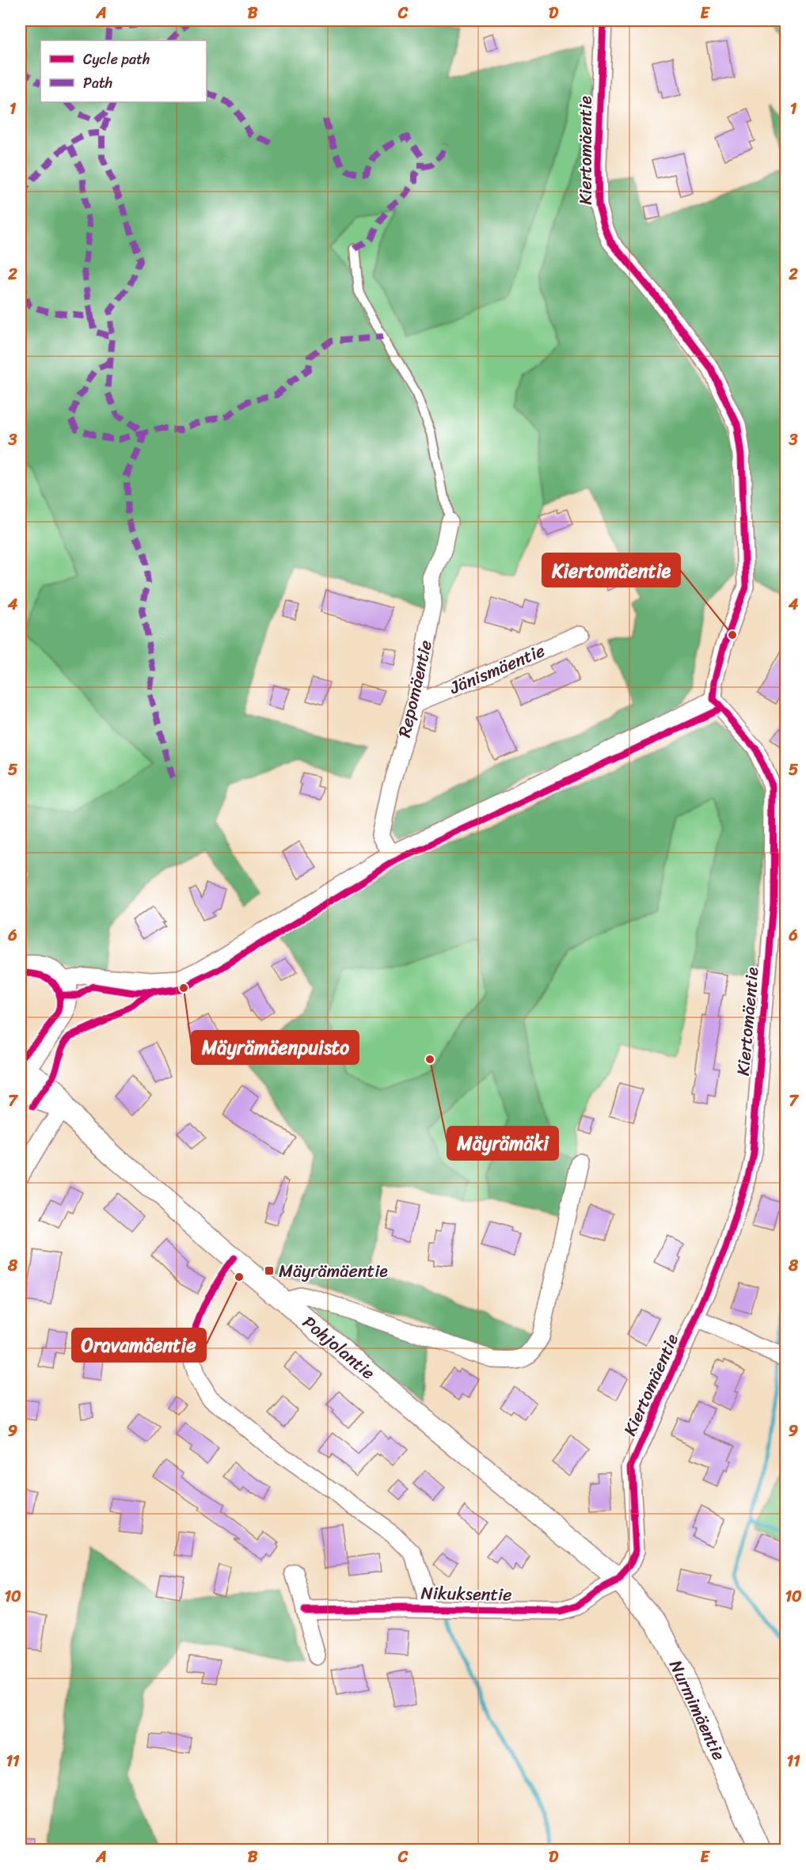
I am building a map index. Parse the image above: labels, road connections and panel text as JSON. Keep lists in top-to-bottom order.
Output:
{
  "streets": {
    "street": [
      "Kiertomäentie",
      "Jänismäentie",
      "Repomäentie",
      "Pohjolantie",
      "Nikuksentie",
      "Nurmimäentie"
    ]
  },
  "crossings": [
    ["Kiertomäentie", "Pohjolantie"],
    ["Kiertomäentie", "Nikuksentie"],
    ["Kiertomäentie", "Nurmimäentie"],
    ["Jänismäentie", "Repomäentie"],
    ["Pohjolantie", "Nikuksentie"],
    ["Pohjolantie", "Nurmimäentie"],
    ["Nikuksentie", "Nurmimäentie"]
  ],
  "places": {
    "other": [
      "Kiertomäentie",
      "Mäyrämäenpuisto",
      "Mäyrämäki",
      "Oravamäentie"
    ],
    "transit": ["Mäyrämäentie"]
  },
  "legend": ["Cycle path", "Path"],
  "grid": {
    "columns": [
      "A",
      "B",
      "C",
      "D",
      "E"
    ],
    "rows": [
      "1",
      "2",
      "3",
      "4",
      "5",
      "6",
      "7",
      "8",
      "9",
      "10",
      "11"
    ]
  }
}
